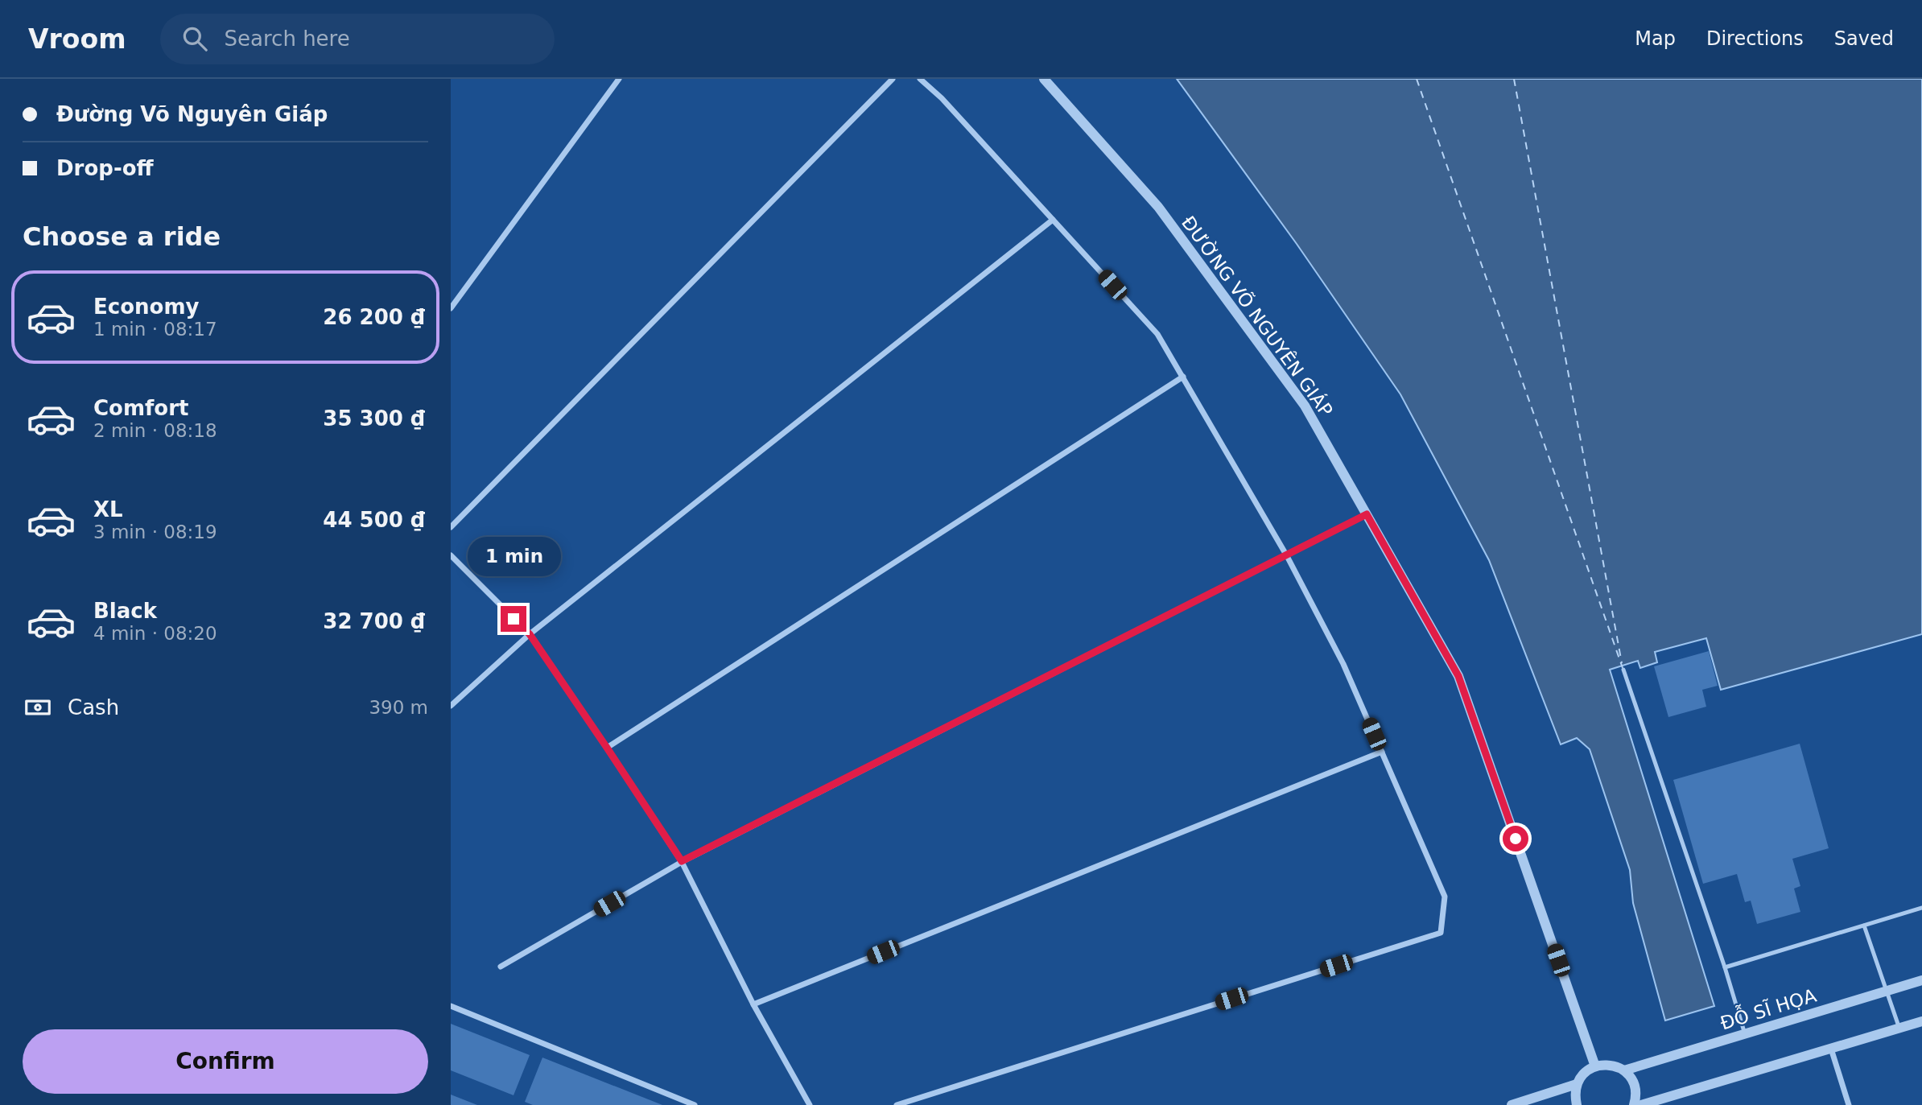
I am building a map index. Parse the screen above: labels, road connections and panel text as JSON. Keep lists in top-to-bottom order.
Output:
{
  "streets": {
    "street": ["ĐƯỜNG VÕ NGUYÊN GIÁP", "ĐỖ SĨ HỌA"]
  },
  "page": {
    "header": "Vroom",
    "search": "Search here",
    "nav": ["Map", "Directions", "Saved"],
    "banner": ["Đường Võ Nguyên Giáp", "Drop-off"],
    "heading": "Choose a ride",
    "list": [
      {
        "name": "Economy",
        "note": "1 min · 08:17",
        "value": "26 200 ₫"
      },
      {
        "name": "Comfort",
        "note": "2 min · 08:18",
        "value": "35 300 ₫"
      },
      {
        "name": "XL",
        "note": "3 min · 08:19",
        "value": "44 500 ₫"
      },
      {
        "name": "Black",
        "note": "4 min · 08:20",
        "value": "32 700 ₫"
      }
    ],
    "bubble": "1 min",
    "pay": ["Cash", "390 m"],
    "buttons": "Confirm"
  }
}
